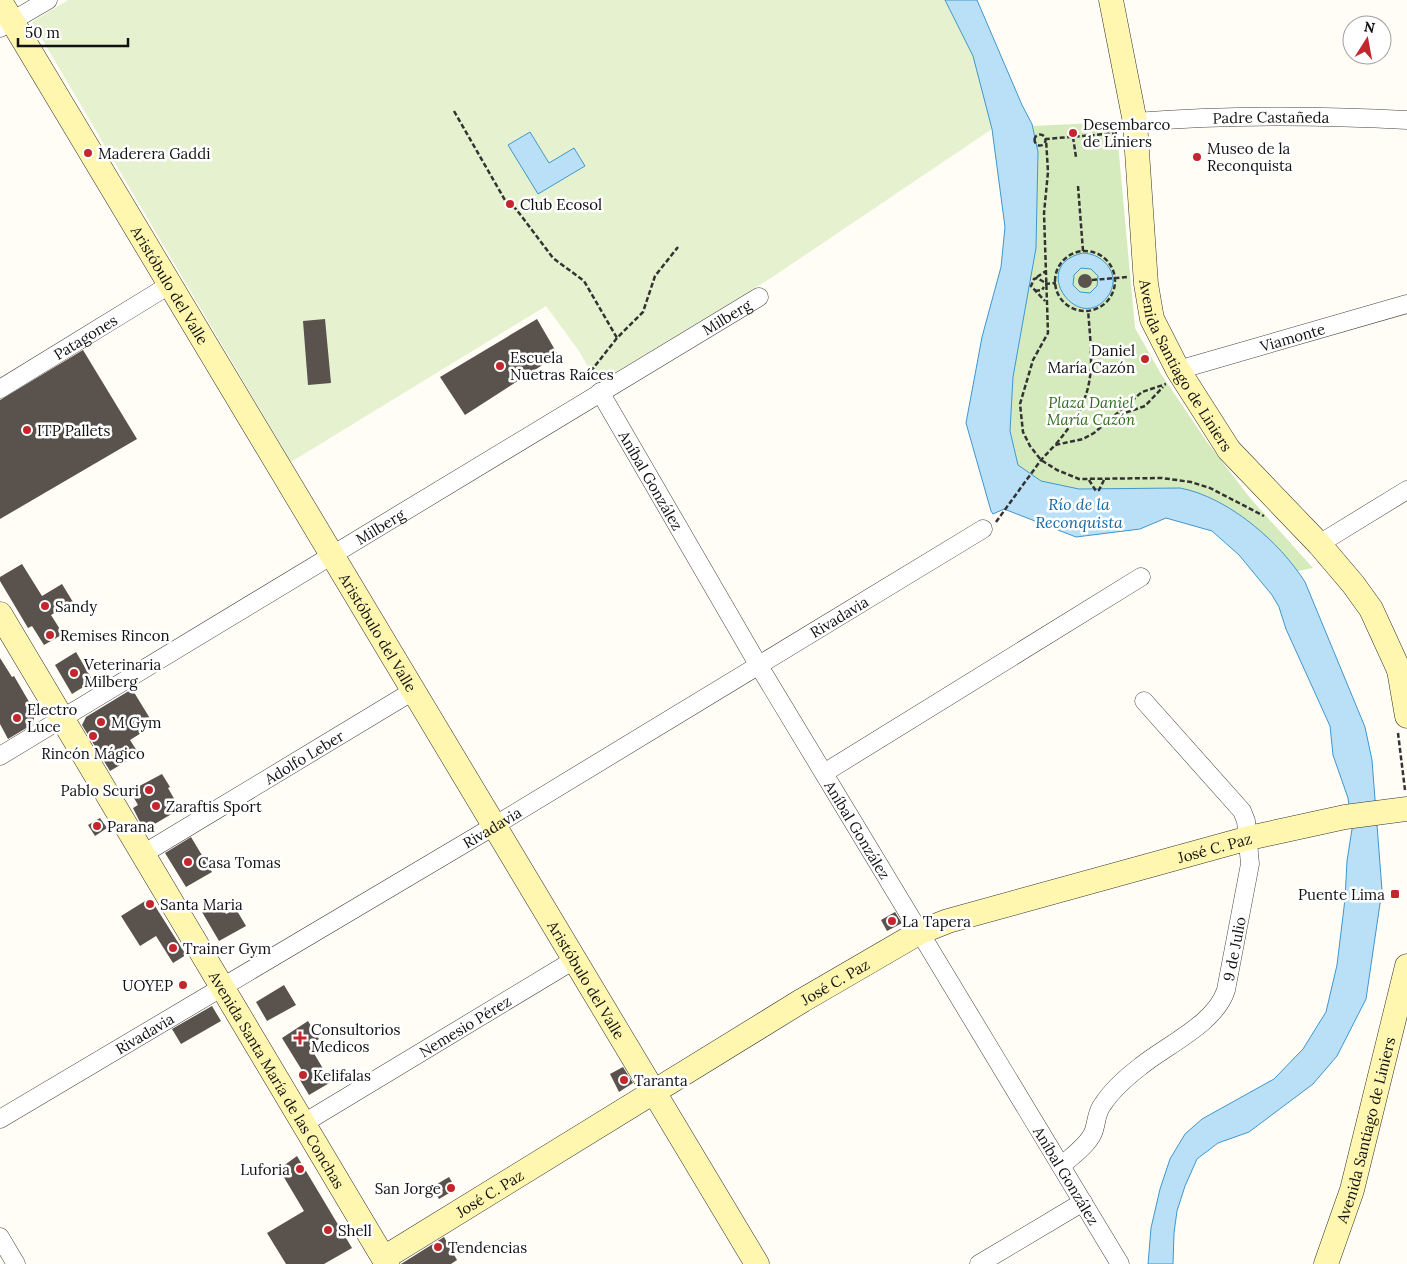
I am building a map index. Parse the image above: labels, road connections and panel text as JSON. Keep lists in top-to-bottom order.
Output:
{
  "streets": {
    "street": [
      "Padre Castañeda",
      "Aristóbulo del Valle",
      "Milberg",
      "Patagones",
      "Viamonte",
      "Avenida Santiago de Liniers",
      "Aníbal González",
      "Rivadavia",
      "Adolfo Leber",
      "José C. Paz",
      "9 de Julio",
      "Nemesio Pérez",
      "Avenida Santa María de las Conchas"
    ]
  },
  "crossings": [
    ["Padre Castañeda", "Avenida Santiago de Liniers"],
    ["Aristóbulo del Valle", "Milberg"],
    ["Aristóbulo del Valle", "Patagones"],
    ["Aristóbulo del Valle", "Rivadavia"],
    ["Aristóbulo del Valle", "Adolfo Leber"],
    ["Aristóbulo del Valle", "José C. Paz"],
    ["Aristóbulo del Valle", "Nemesio Pérez"],
    ["Milberg", "Aníbal González"],
    ["Milberg", "Avenida Santa María de las Conchas"],
    ["Viamonte", "Avenida Santiago de Liniers"],
    ["Aníbal González", "Rivadavia"],
    ["Aníbal González", "José C. Paz"],
    ["Aníbal González", "9 de Julio"],
    ["Rivadavia", "Avenida Santa María de las Conchas"],
    ["Adolfo Leber", "Avenida Santa María de las Conchas"],
    ["José C. Paz", "9 de Julio"],
    ["José C. Paz", "Avenida Santa María de las Conchas"],
    ["Nemesio Pérez", "Avenida Santa María de las Conchas"]
  ],
  "water": ["Río de la Reconquista"],
  "parks": ["Plaza Daniel María Cazón"],
  "places": {
    "other": [
      "Desembarco de Liniers",
      "Maderera Gaddi",
      "Museo de la Reconquista",
      "Club Ecosol",
      "Daniel María Cazón",
      "Escuela Nuetras Raíces",
      "ITP Pallets",
      "Sandy",
      "Remises Rincon",
      "Veterinaria Milberg",
      "Electro Luce",
      "M Gym",
      "Rincón Mágico",
      "Pablo Scuri",
      "Zaraftis Sport",
      "Parana",
      "Casa Tomas",
      "Santa Maria",
      "La Tapera",
      "Trainer Gym",
      "UOYEP",
      "Kelifalas",
      "Taranta",
      "Luforia",
      "San Jorge",
      "Shell",
      "Tendencias"
    ],
    "transit": ["Puente Lima"],
    "health": ["Consultorios Medicos"]
  },
  "scale_bar": "50 m",
  "north": "top"
}
